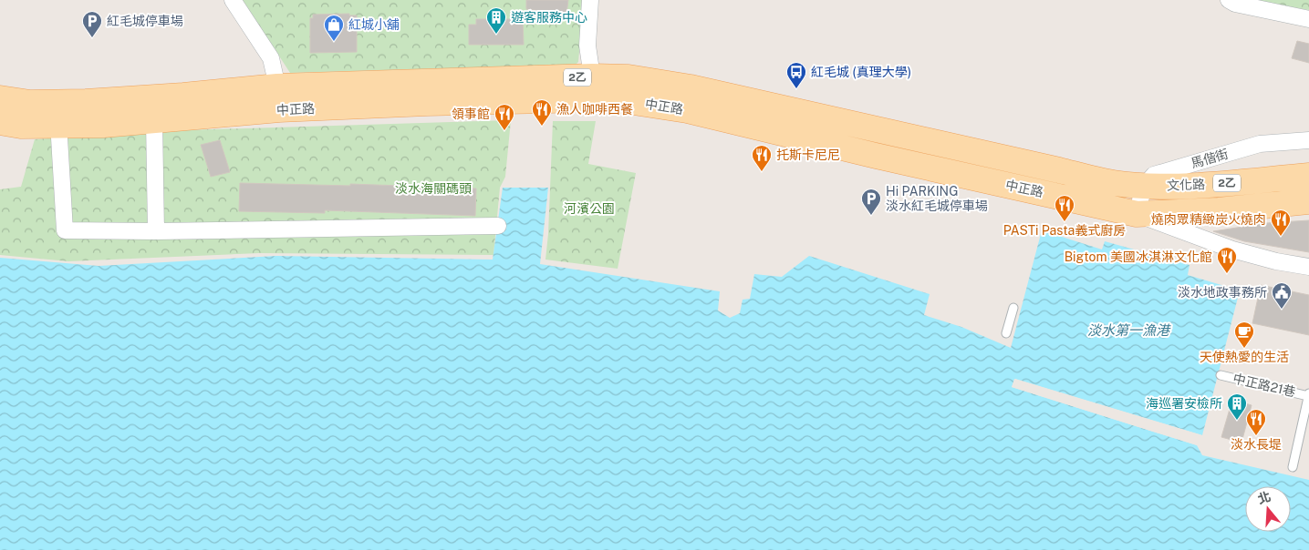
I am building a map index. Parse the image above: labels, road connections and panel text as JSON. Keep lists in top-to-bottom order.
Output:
{
  "streets": {
    "main road": ["2乙", "中正路", "文化路"],
    "street": ["馬偕街"],
    "lane": ["中正路21巷"]
  },
  "crossings": [
    ["2乙", "中正路"],
    ["中正路", "馬偕街"],
    ["中正路", "文化路"],
    ["馬偕街", "文化路"]
  ],
  "water": ["淡水第一漁港"],
  "parks": ["淡水海關碼頭", "河濱公園"],
  "places": {
    "building": ["遊客服務中心", "海巡署安檢所"],
    "parking": ["紅毛城停車場", "Hi PARKING 淡水紅毛城停車場"],
    "shop": ["紅城小舖"],
    "bus stop": ["紅毛城 (真理大學)"],
    "restaurant": [
      "漁人咖啡西餐",
      "領事館",
      "托斯卡尼尼",
      "PASTi Pasta義式廚房",
      "燒肉眾精緻炭火燒肉",
      "Bigtom 美國冰淇淋文化館",
      "淡水長堤"
    ],
    "public building": ["淡水地政事務所"],
    "cafe": ["天使熱愛的生活"]
  },
  "north": "top"
}
